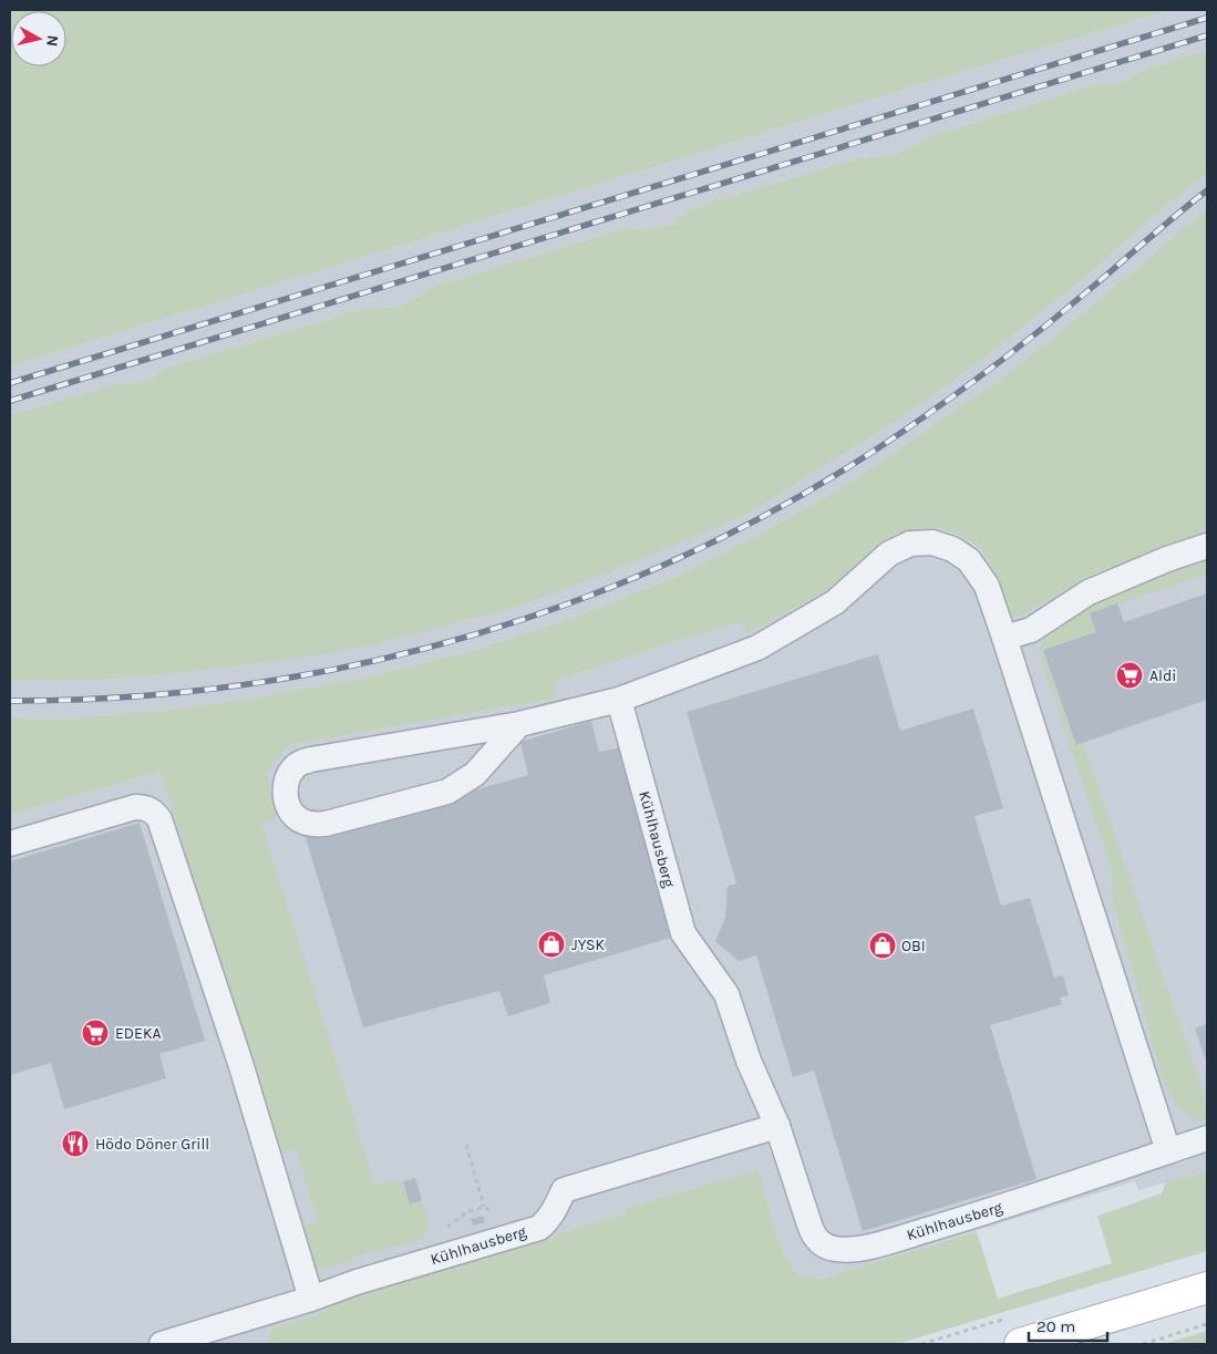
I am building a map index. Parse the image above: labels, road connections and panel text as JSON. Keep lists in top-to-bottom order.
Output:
{
  "streets": {
    "street": ["Kühlhausberg"]
  },
  "places": {
    "supermarket": ["Aldi", "EDEKA"],
    "shop": ["JYSK", "OBI"],
    "restaurant": ["Hödo Döner Grill"]
  },
  "scale_bar": "20 m",
  "north": "right"
}
